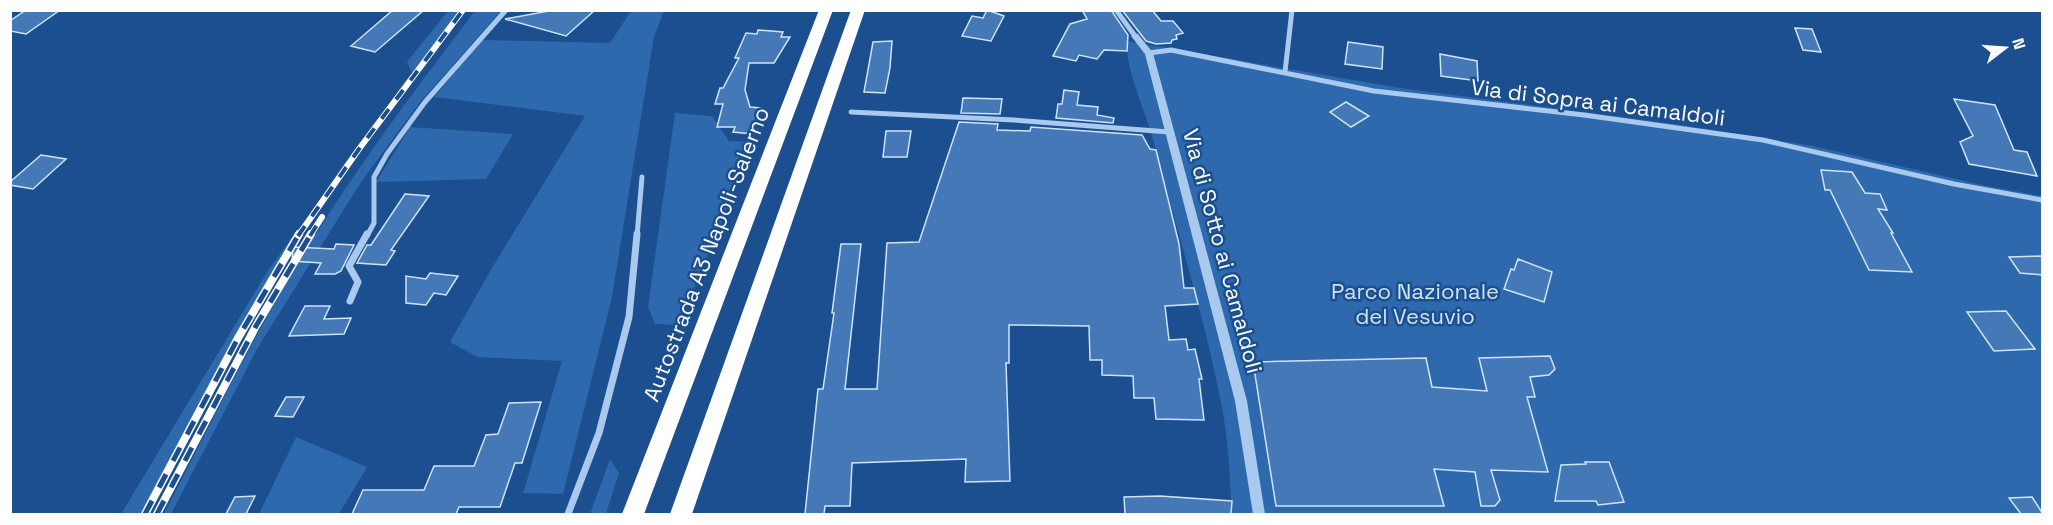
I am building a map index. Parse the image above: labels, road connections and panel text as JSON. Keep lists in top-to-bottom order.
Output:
{
  "streets": {
    "highway": ["Autostrada A3 Napoli-Salerno"],
    "street": ["Via di Sopra ai Camaldoli", "Via di Sotto ai Camaldoli"]
  },
  "crossings": [
    ["Via di Sopra ai Camaldoli", "Via di Sotto ai Camaldoli"]
  ],
  "parks": ["Parco Nazionale del Vesuvio"],
  "north": "right"
}
